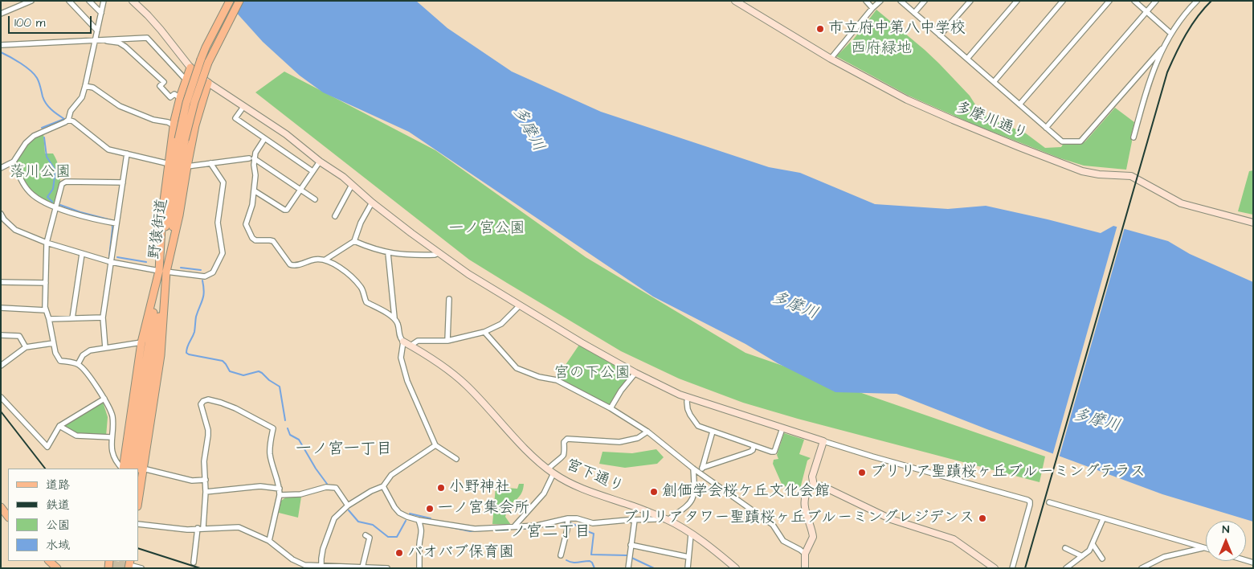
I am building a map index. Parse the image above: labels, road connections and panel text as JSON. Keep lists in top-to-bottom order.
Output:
{
  "streets": {
    "main road": ["野猿街道"],
    "street": ["多摩川通り", "宮下通り"]
  },
  "districts": ["一ノ宮一丁目", "一ノ宮二丁目"],
  "water": ["多摩川"],
  "parks": [
    "西府緑地",
    "落川公園",
    "一ノ宮公園",
    "宮の下公園"
  ],
  "places": [
    "市立府中第八中学校",
    "ブリリア聖蹟桜ヶ丘ブルーミングテラス",
    "小野神社",
    "創価学会桜ケ丘文化会館",
    "一ノ宮集会所",
    "ブリリアタワー聖蹟桜ヶ丘ブルーミングレジデンス",
    "バオバブ保育園"
  ],
  "legend": [
    "道路",
    "鉄道",
    "公園",
    "水域"
  ],
  "scale_bar": "100 m",
  "north": "top"
}
